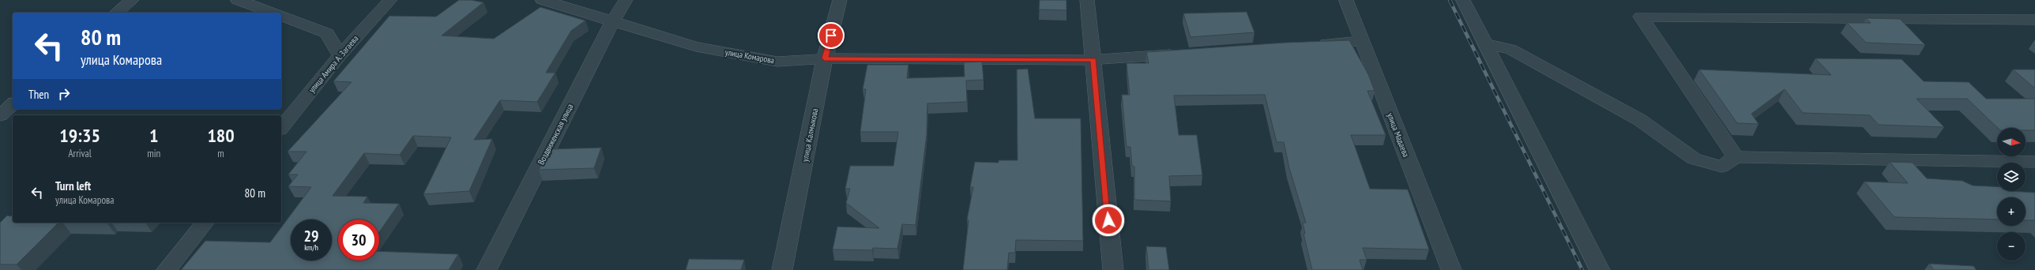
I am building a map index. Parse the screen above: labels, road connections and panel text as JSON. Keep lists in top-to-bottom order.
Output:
{
  "streets": {
    "street": [
      "улица Комарова",
      "улица Амира А. Загаева",
      "Воздвиженская улица",
      "улица Калмыкова",
      "улица Мадаева"
    ]
  },
  "crossings": [
    ["улица Комарова", "Воздвиженская улица"],
    ["улица Комарова", "улица Калмыкова"]
  ],
  "north": "right",
  "page": {
    "turn": ["80 m", "улица Комарова"],
    "then": "Then",
    "eta": [
      "19:35",
      "Arrival",
      "1",
      "min",
      "180",
      "m"
    ],
    "map_buttons": ["+", "−"],
    "list": [
      {
        "name": "Turn left",
        "note": "улица Комарова",
        "value": "80 m"
      }
    ],
    "speed": "29 km/h",
    "limit": "30"
  }
}
